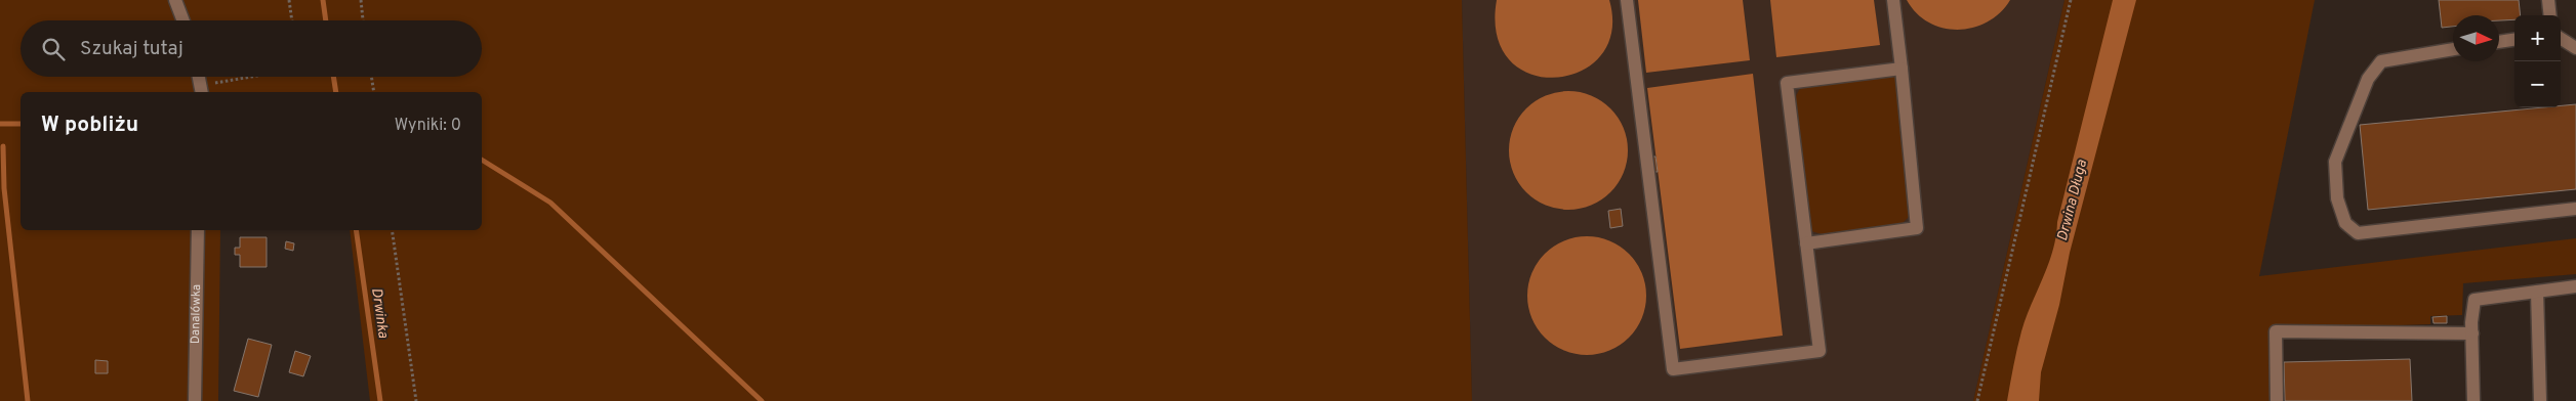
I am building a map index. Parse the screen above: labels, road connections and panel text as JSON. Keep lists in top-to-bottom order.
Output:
{
  "streets": {
    "street": ["Danalówka"]
  },
  "water": ["Drwina Długa", "Drwinka"],
  "north": "right",
  "page": {
    "map_buttons": ["+", "−"],
    "search": "Szukaj tutaj",
    "heading": ["W pobliżu", "Wyniki: 0"]
  }
}
